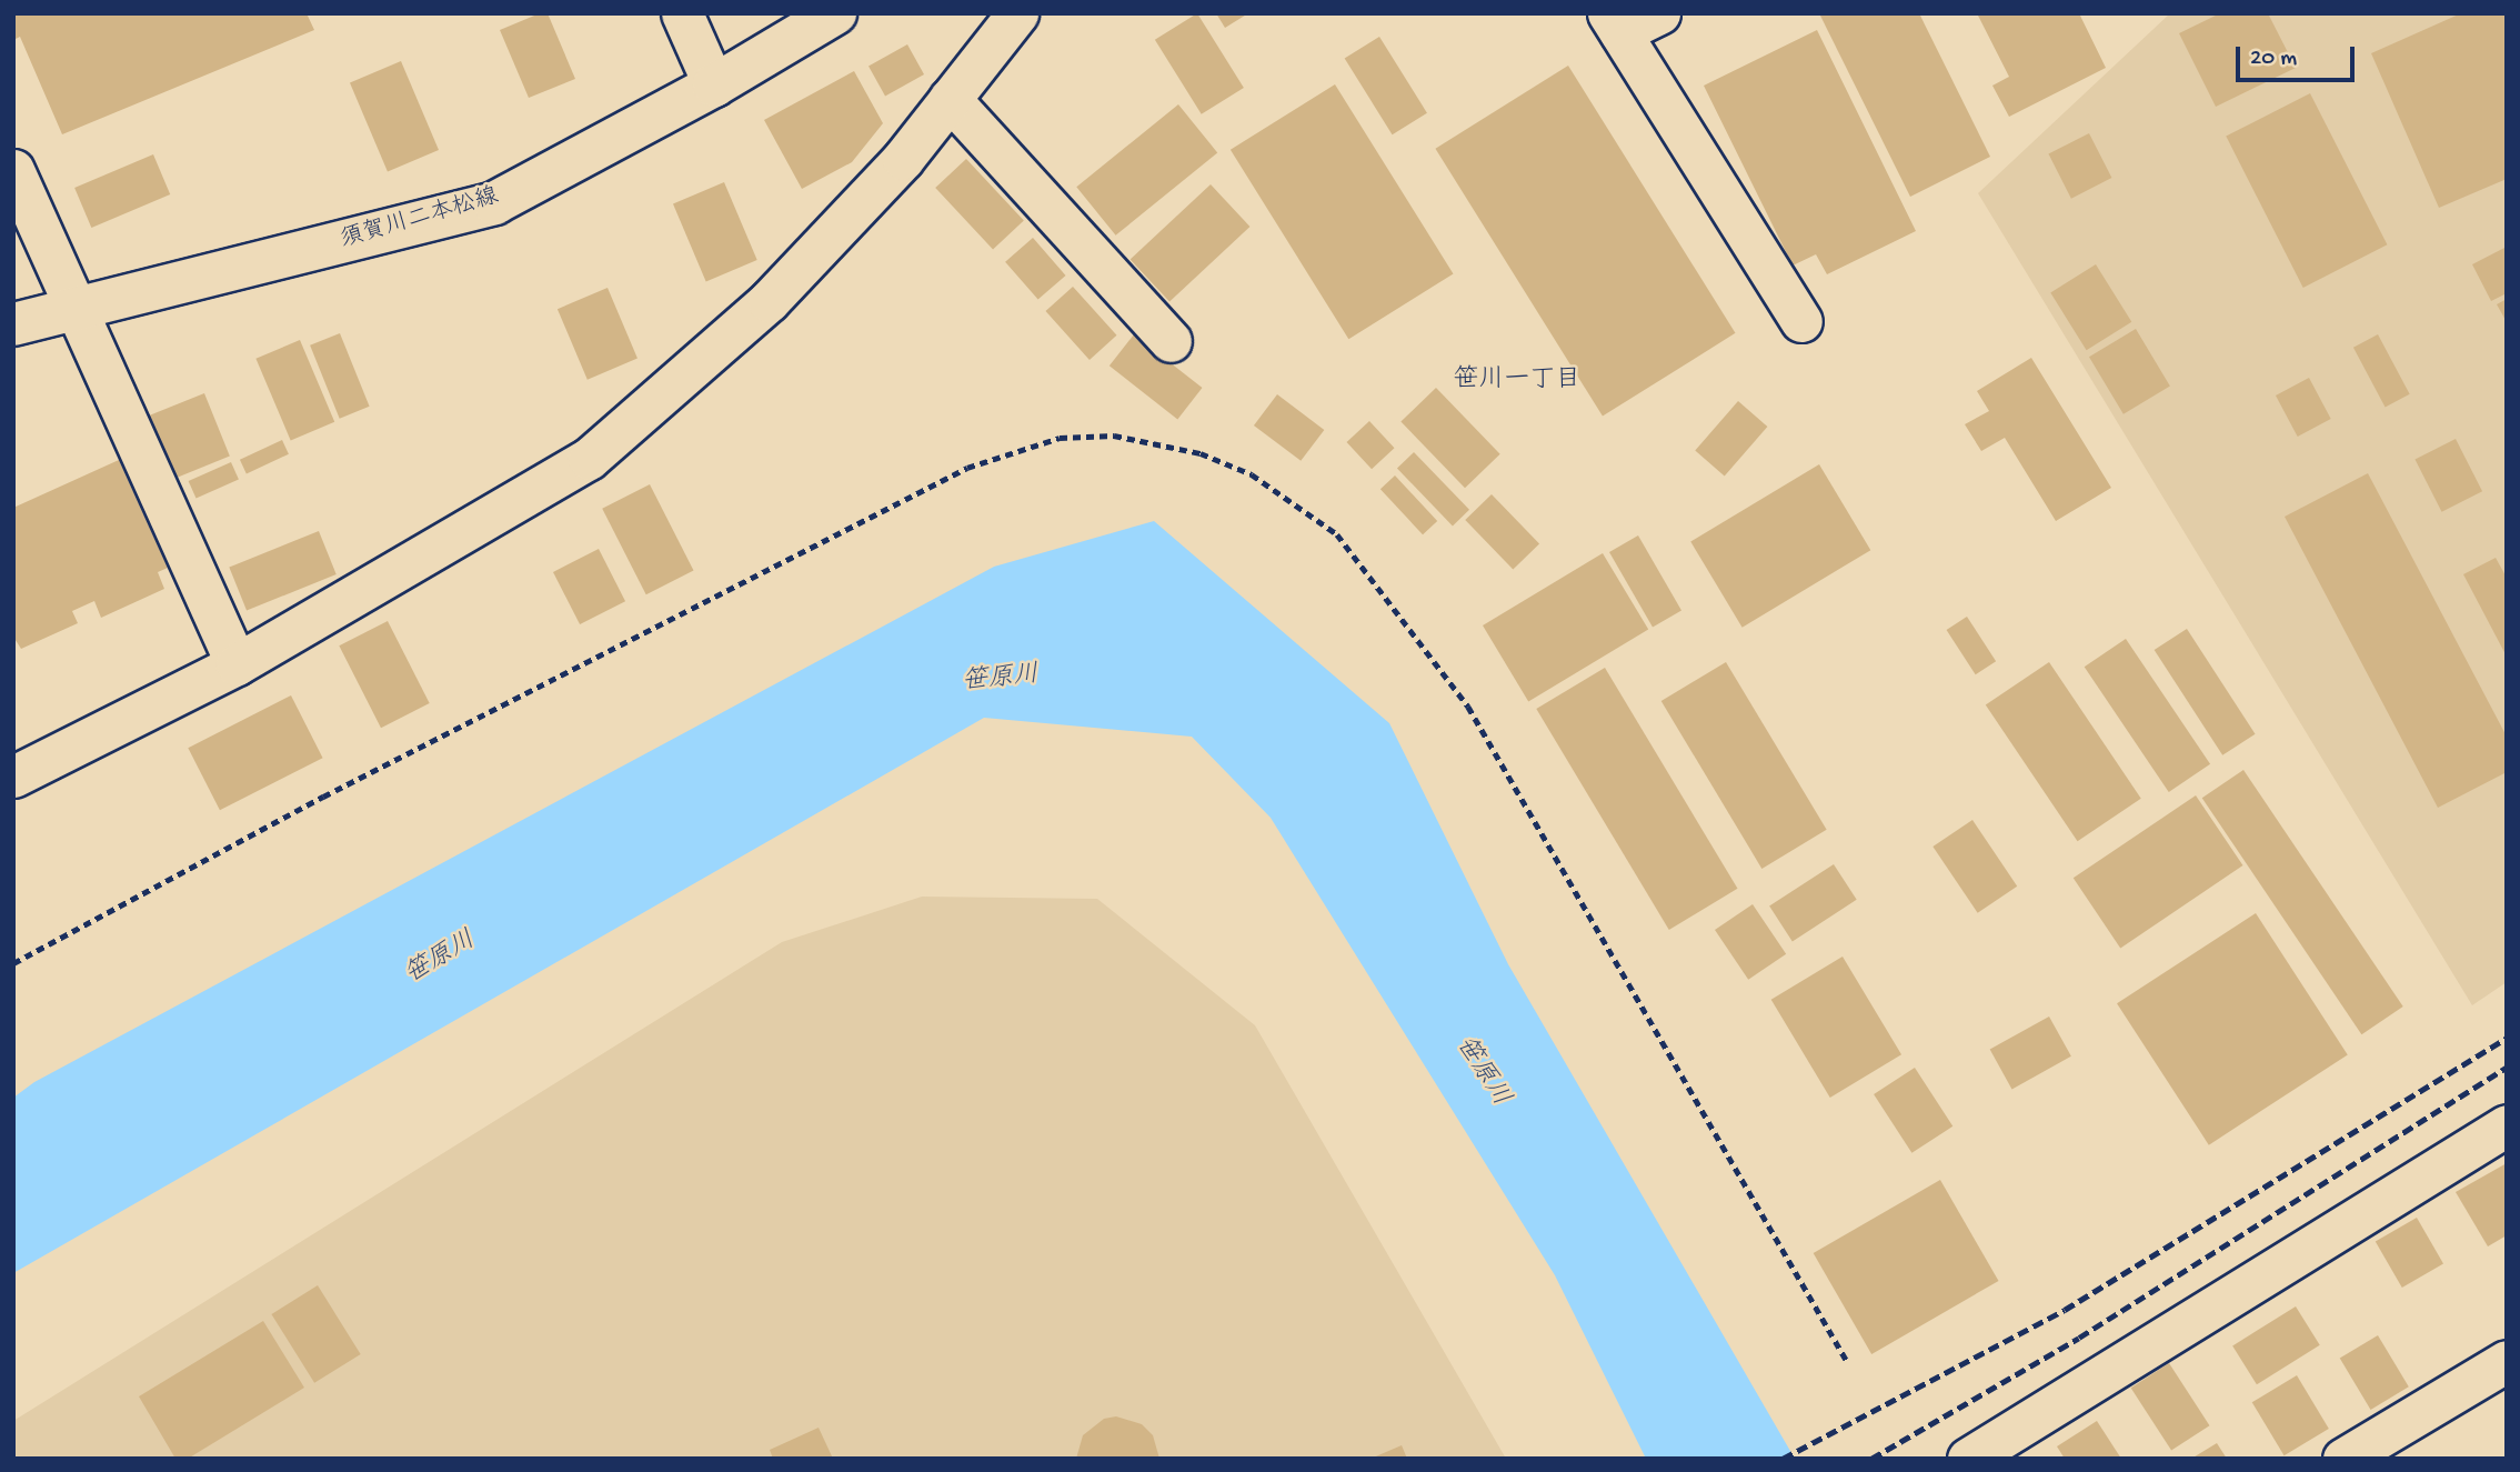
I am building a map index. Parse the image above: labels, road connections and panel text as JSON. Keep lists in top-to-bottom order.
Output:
{
  "streets": {
    "main road": ["須賀川二本松線"]
  },
  "districts": ["笹川一丁目"],
  "water": ["笹原川"],
  "scale_bar": "20 m"
}
